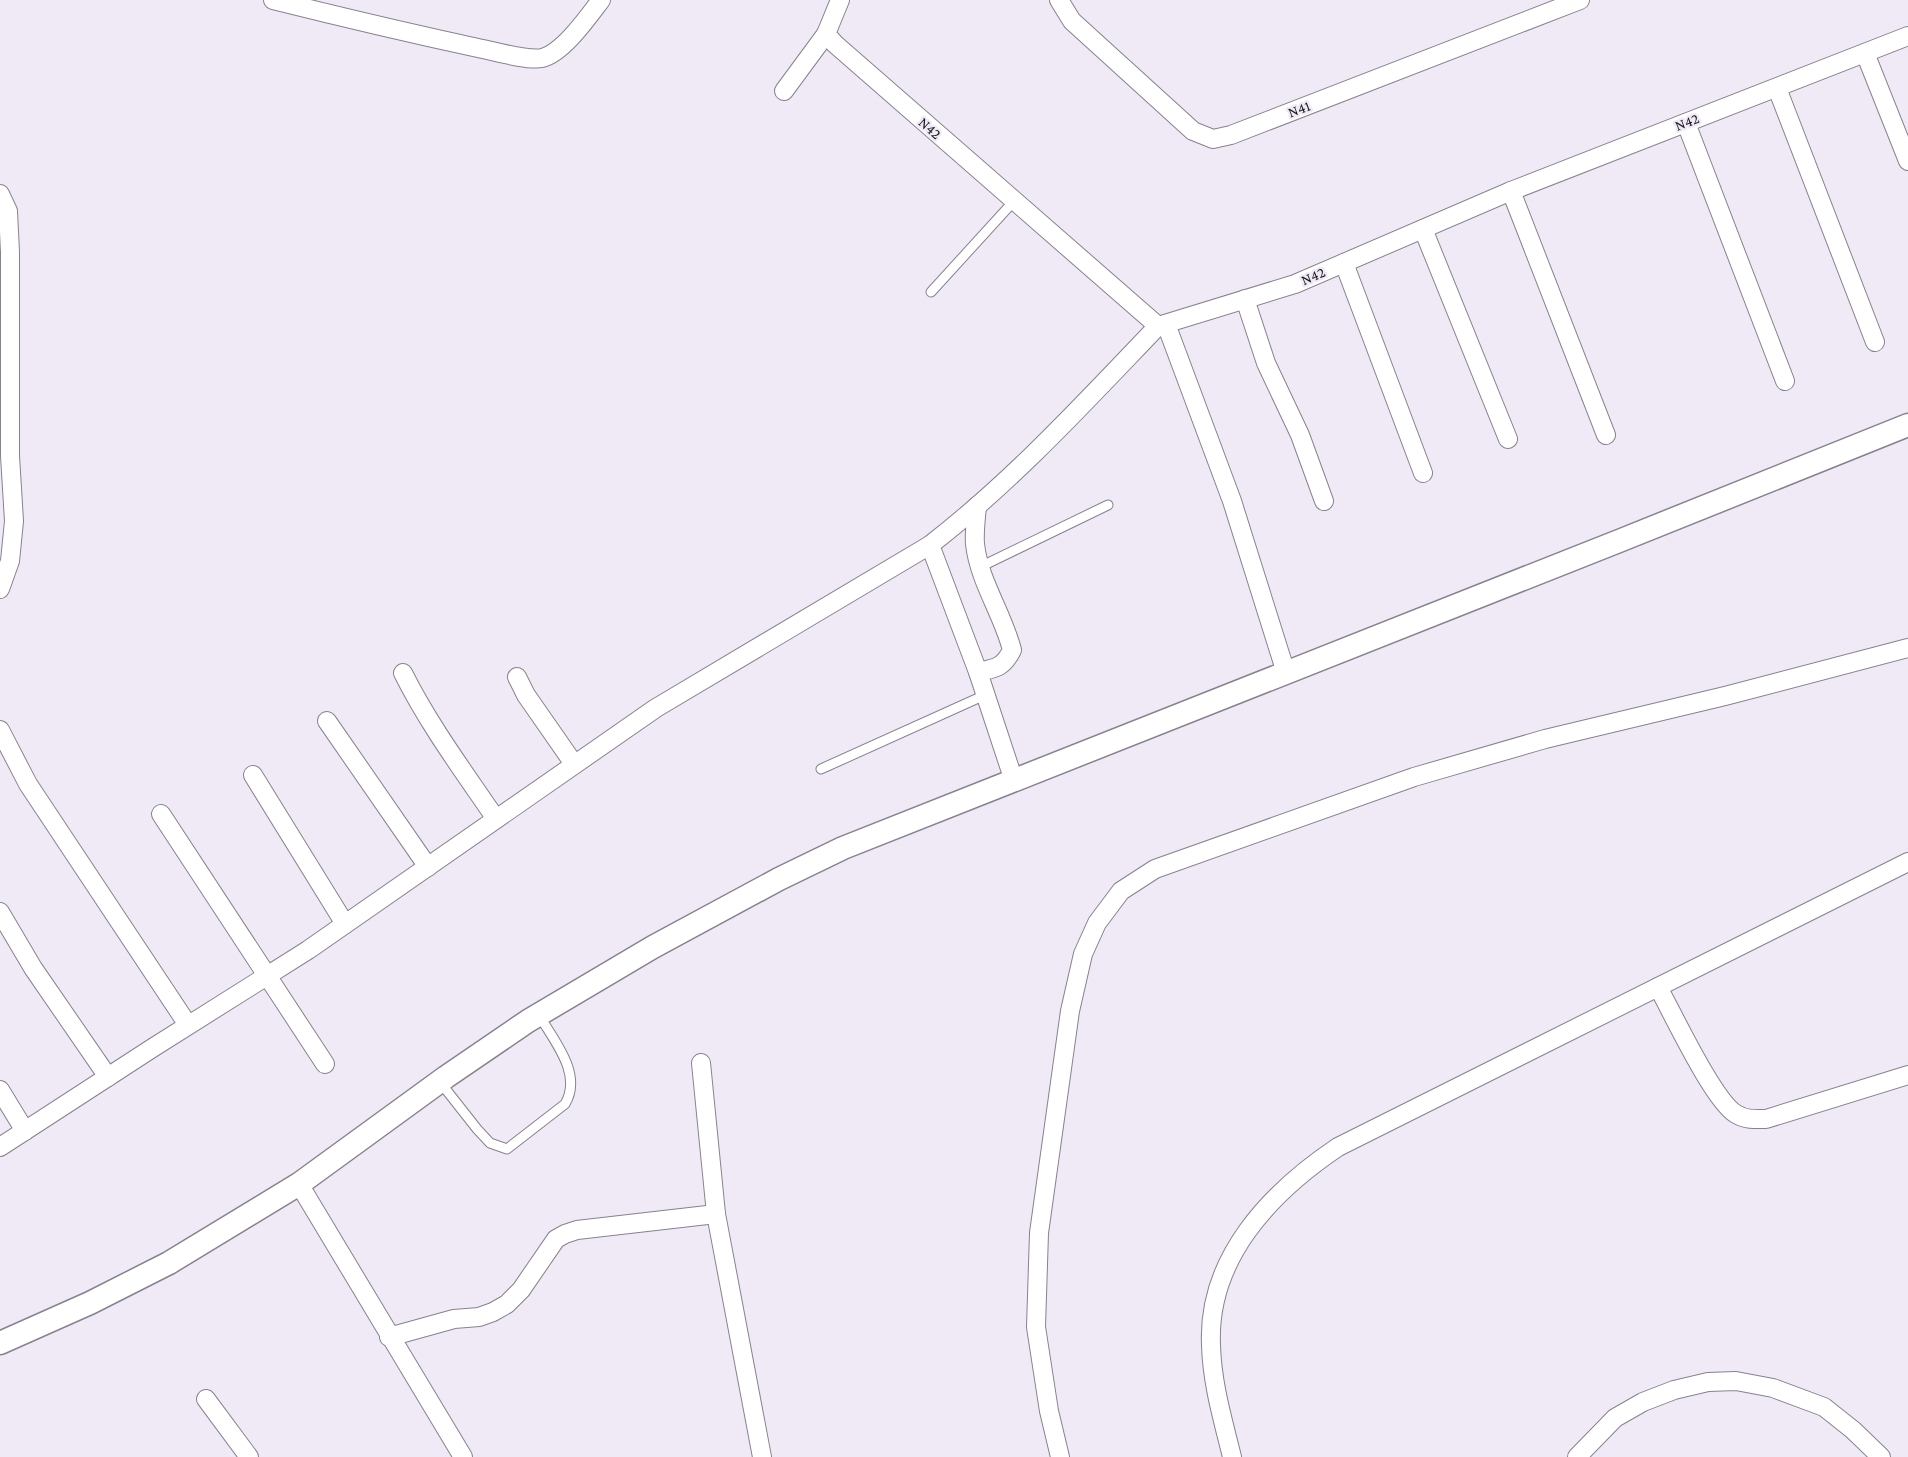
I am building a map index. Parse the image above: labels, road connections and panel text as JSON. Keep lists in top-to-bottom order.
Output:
{
  "streets": {
    "street": ["N41", "N42"]
  }
}
